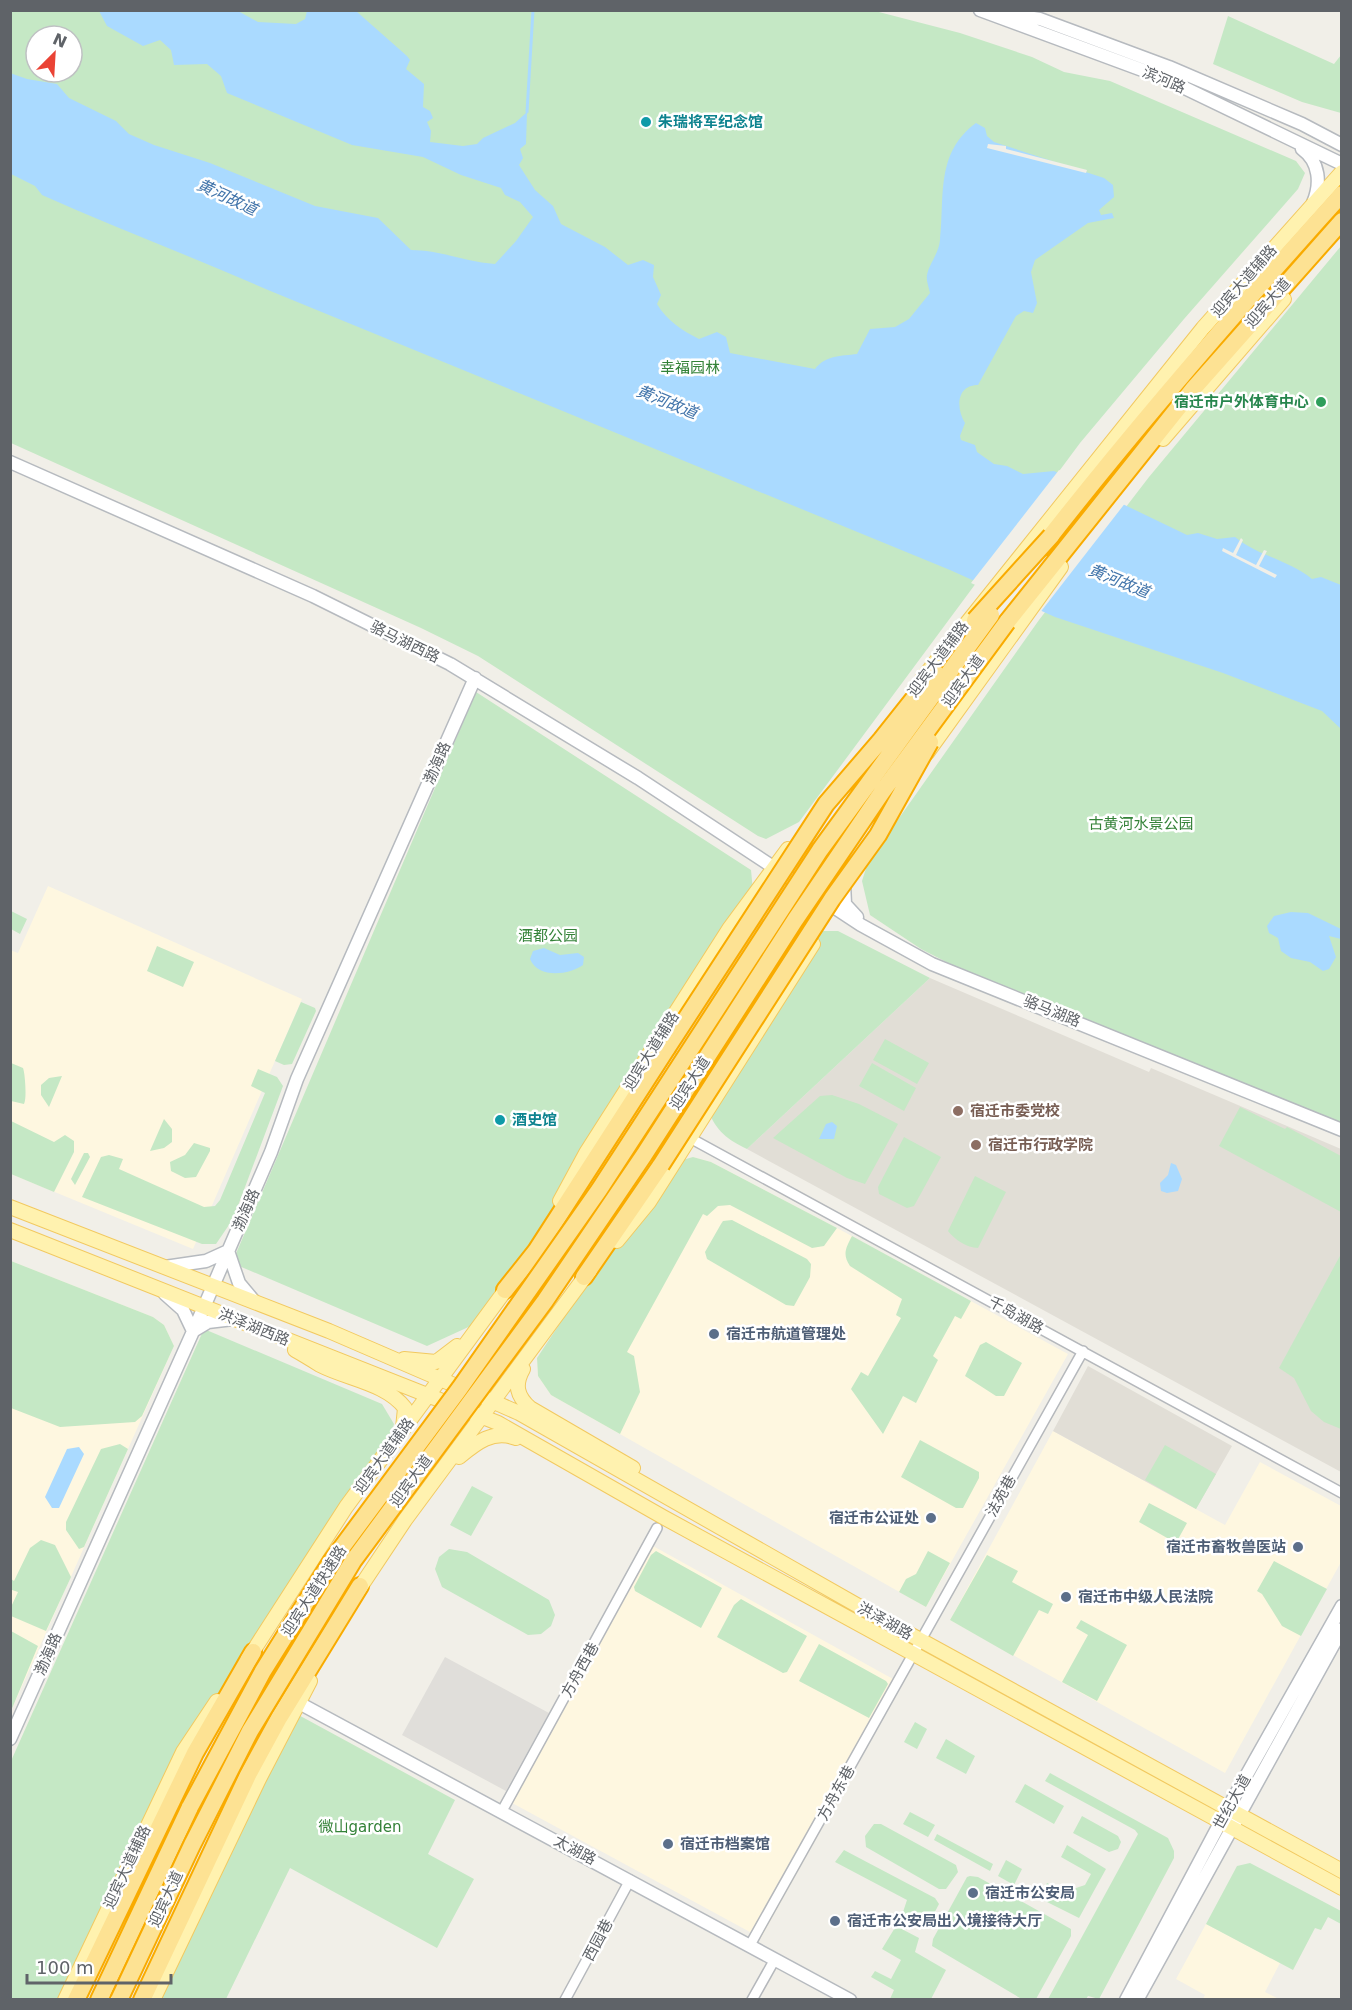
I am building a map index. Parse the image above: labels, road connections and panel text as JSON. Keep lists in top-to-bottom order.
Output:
{
  "streets": {
    "highway": ["迎宾大道", "迎宾大道快速路"],
    "main road": ["迎宾大道辅路", "洪泽湖西路", "洪泽湖路"],
    "street": [
      "滨河路",
      "骆马湖西路",
      "渤海路",
      "骆马湖路",
      "千岛湖路",
      "法苑巷",
      "方舟西巷",
      "方舟东巷",
      "世纪大道",
      "太湖路",
      "西园巷"
    ]
  },
  "crossings": [
    ["迎宾大道辅路", "骆马湖西路"],
    ["迎宾大道辅路", "骆马湖路"],
    ["迎宾大道辅路", "洪泽湖西路"],
    ["迎宾大道辅路", "洪泽湖路"],
    ["迎宾大道", "迎宾大道快速路"],
    ["骆马湖西路", "渤海路"],
    ["骆马湖西路", "骆马湖路"],
    ["渤海路", "洪泽湖西路"],
    ["千岛湖路", "法苑巷"],
    ["洪泽湖西路", "洪泽湖路"],
    ["法苑巷", "洪泽湖路"],
    ["法苑巷", "方舟东巷"],
    ["洪泽湖路", "方舟东巷"],
    ["洪泽湖路", "世纪大道"],
    ["方舟西巷", "太湖路"],
    ["方舟东巷", "太湖路"],
    ["太湖路", "西园巷"]
  ],
  "water": ["黄河故道"],
  "parks": [
    "幸福园林",
    "古黄河水景公园",
    "酒都公园",
    "微山garden"
  ],
  "places": [
    "朱瑞将军纪念馆",
    "宿迁市户外体育中心",
    "宿迁市委党校",
    "酒史馆",
    "宿迁市行政学院",
    "宿迁市航道管理处",
    "宿迁市公证处",
    "宿迁市畜牧兽医站",
    "宿迁市中级人民法院",
    "宿迁市档案馆",
    "宿迁市公安局",
    "宿迁市公安局出入境接待大厅"
  ],
  "scale_bar": "100 m",
  "north": "top right"
}
